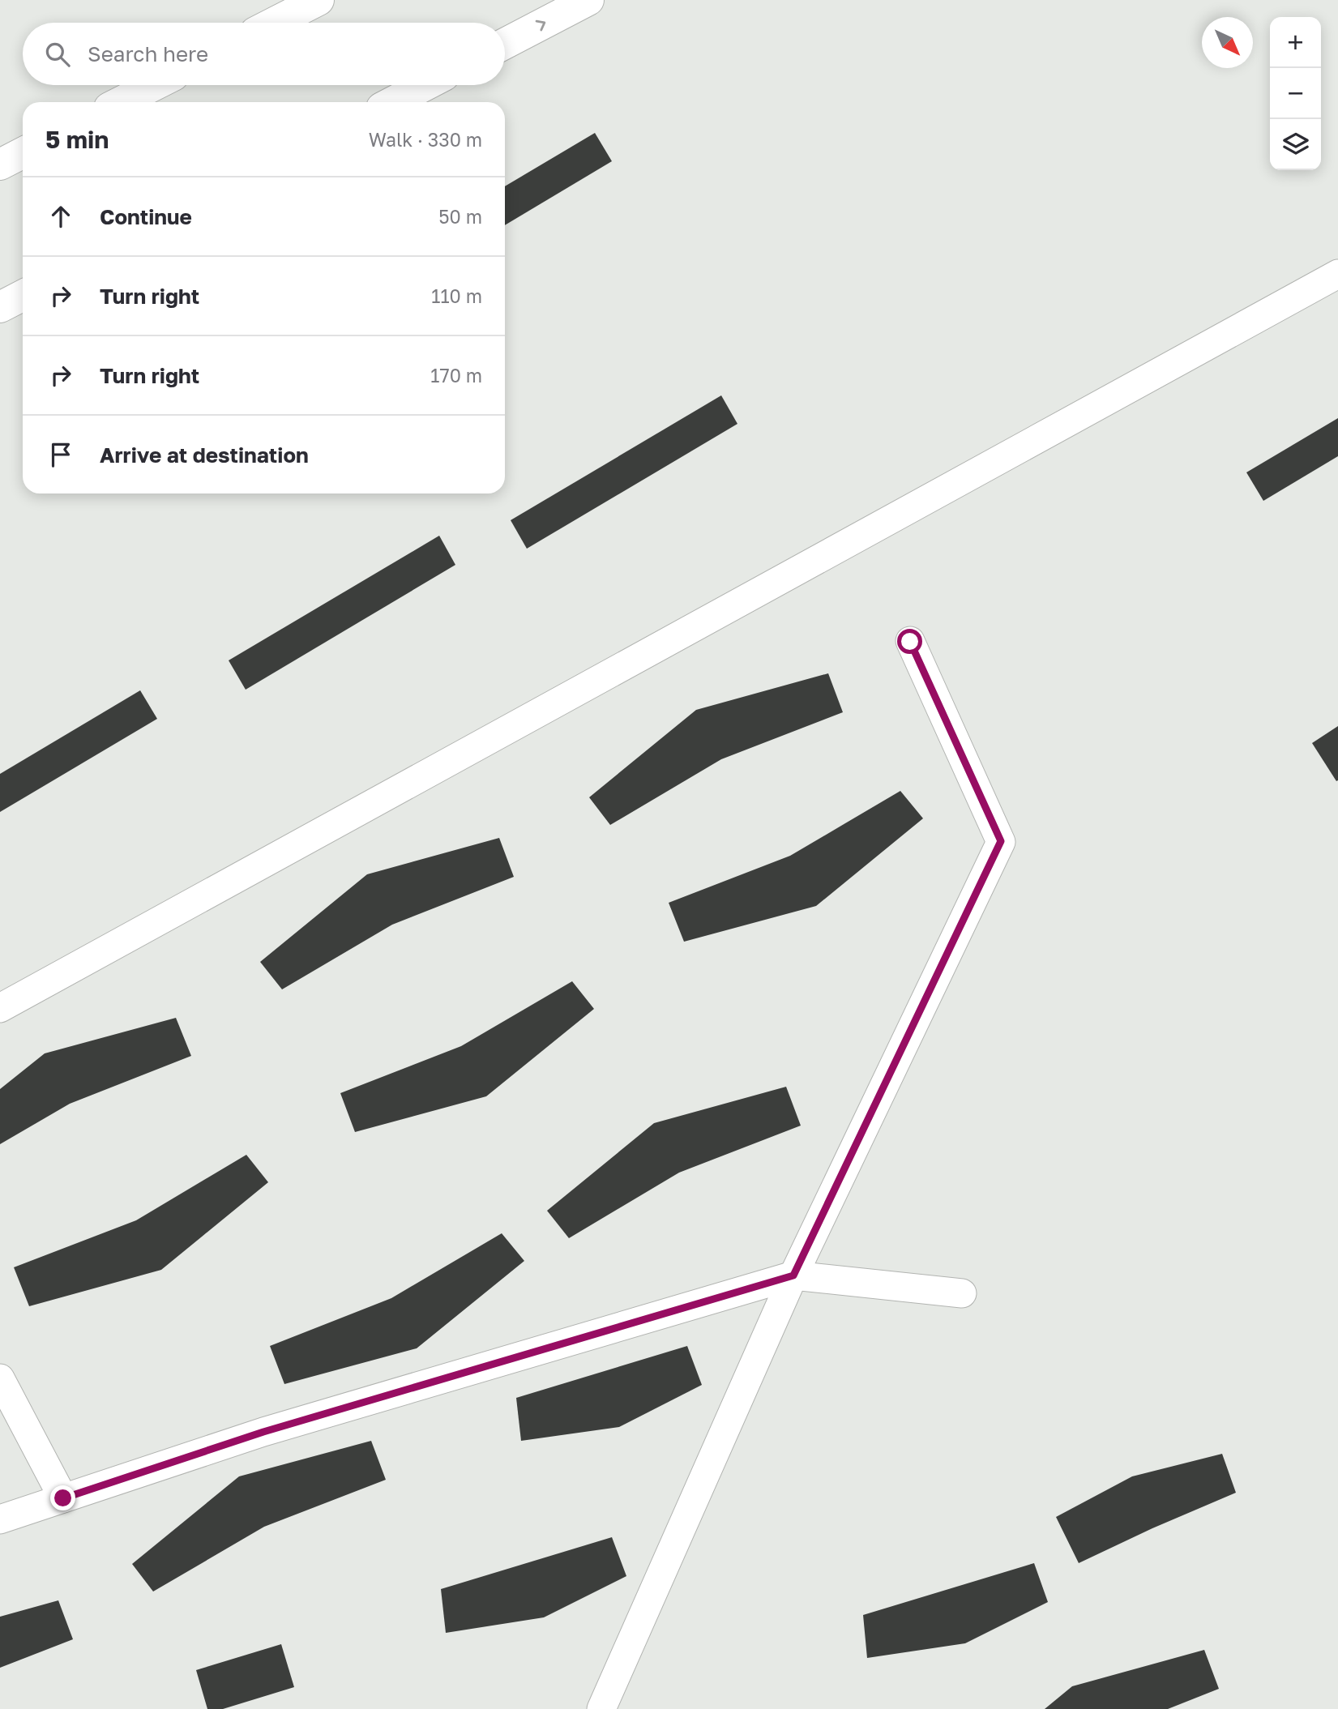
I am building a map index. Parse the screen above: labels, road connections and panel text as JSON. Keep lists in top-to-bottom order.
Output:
{
  "north": "bottom right",
  "page": {
    "map_buttons": ["+", "−"],
    "search": "Search here",
    "heading": ["5 min", "Walk · 330 m"],
    "list": [
      ["Continue", "50 m"],
      ["Turn right", "110 m"],
      ["Turn right", "170 m"],
      "Arrive at destination"
    ]
  }
}
